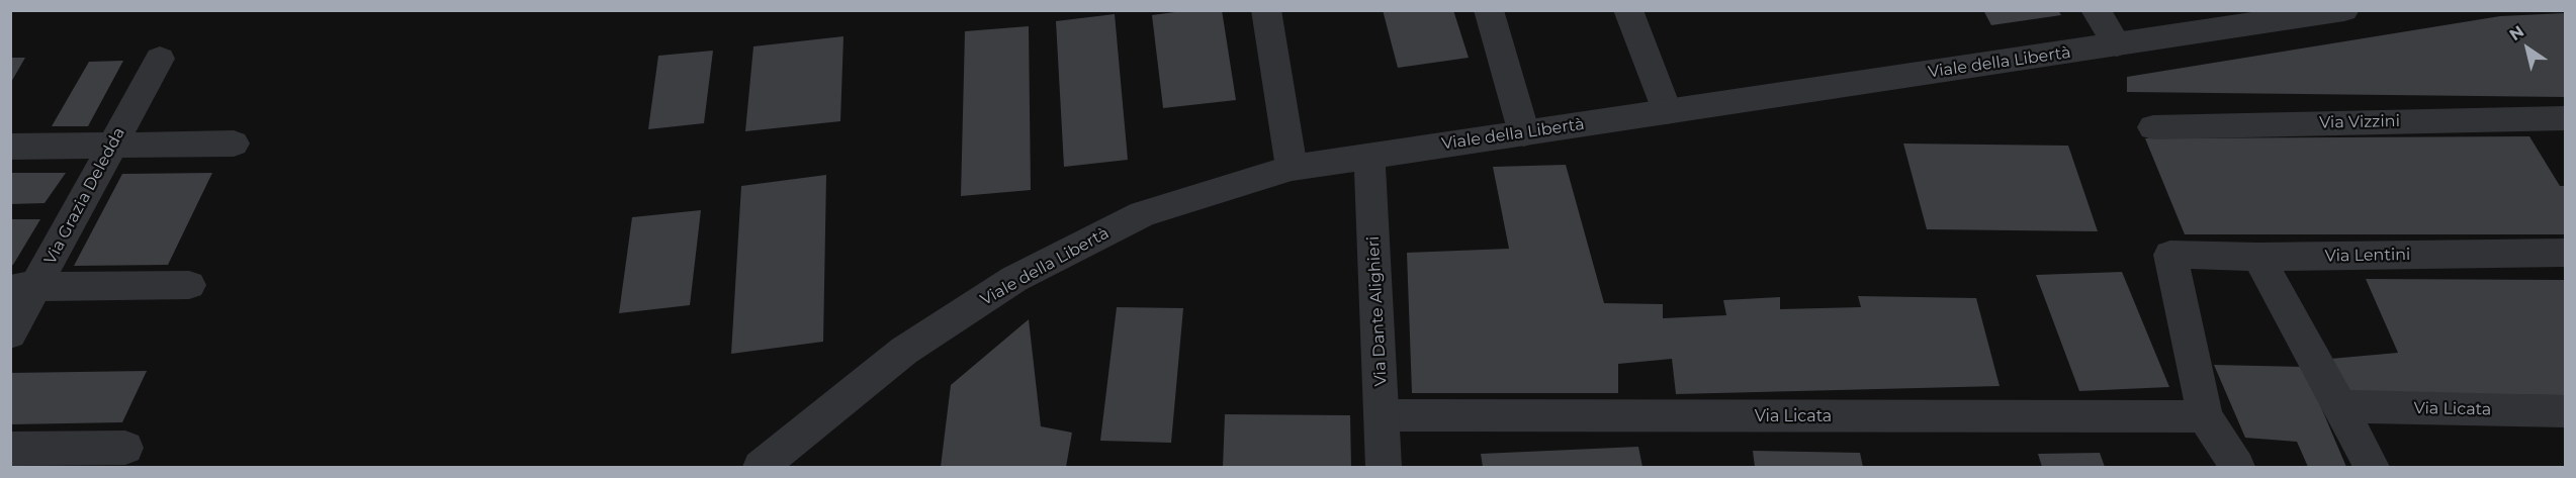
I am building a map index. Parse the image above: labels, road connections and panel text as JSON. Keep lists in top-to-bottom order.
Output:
{
  "streets": {
    "street": [
      "Viale della Libertà",
      "Via Vizzini",
      "Via Grazia Deledda",
      "Via Lentini",
      "Via Dante Alighieri",
      "Via Licata"
    ]
  },
  "crossings": [
    ["Viale della Libertà", "Via Dante Alighieri"],
    ["Via Lentini", "Via Licata"],
    ["Via Dante Alighieri", "Via Licata"]
  ],
  "north": "top left"
}
